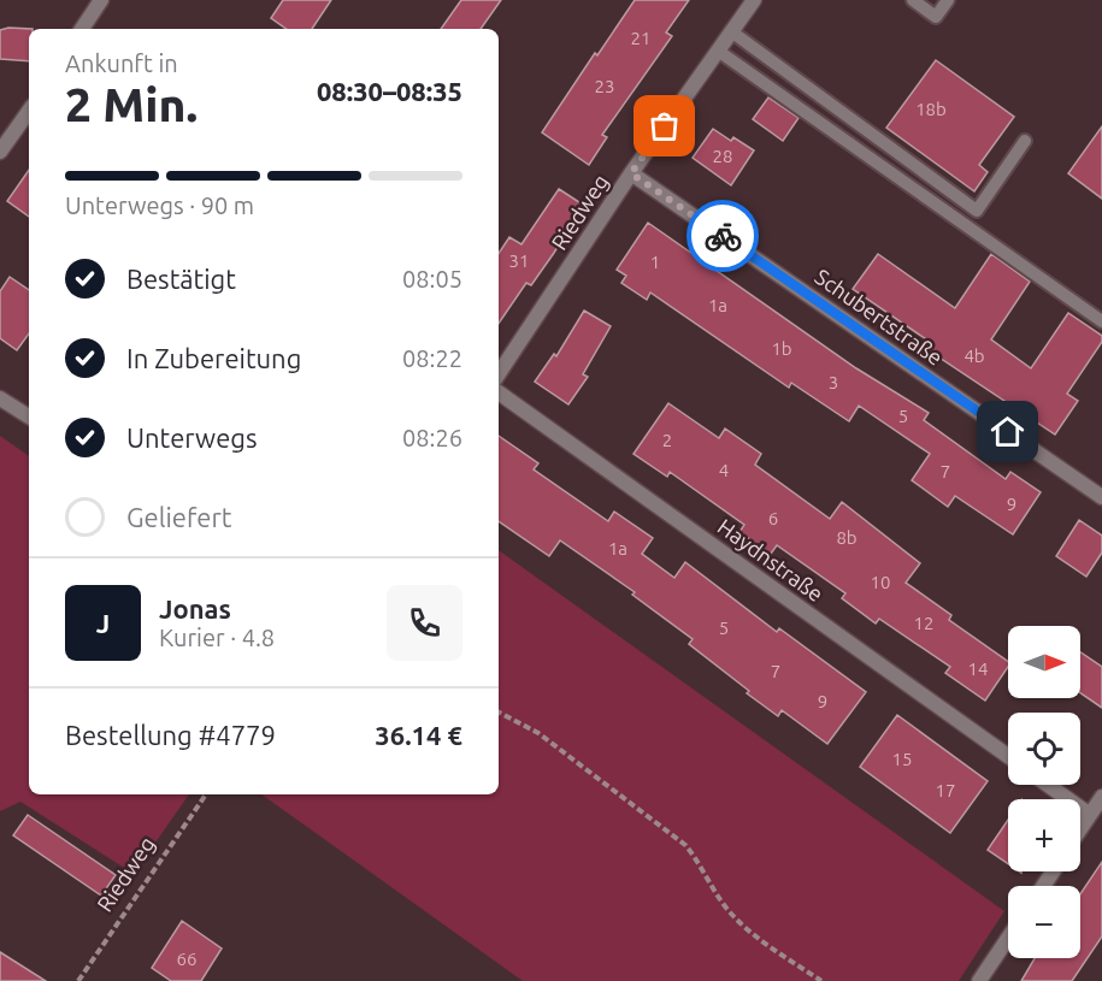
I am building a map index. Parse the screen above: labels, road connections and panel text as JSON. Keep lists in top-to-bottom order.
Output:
{
  "streets": {
    "street": ["Riedweg", "Schubertstraße", "Haydnstraße"]
  },
  "crossings": [
    ["Riedweg", "Schubertstraße"]
  ],
  "house_numbers": [
    "21",
    "23",
    "18b",
    "28",
    "31",
    "1",
    "1a",
    "1b",
    "4b",
    "3",
    "5",
    "2",
    "4",
    "7",
    "9",
    "6",
    "8b",
    "1a",
    "10",
    "12",
    "5",
    "14",
    "7",
    "9",
    "15",
    "17",
    "66"
  ],
  "north": "right",
  "page": {
    "heading": ["2 Min.", "Ankunft in", "08:30–08:35"],
    "panel": [
      "Jonas",
      "Kurier · 4.8",
      "Bestellung #4779",
      "36.14 €"
    ],
    "bar": "Unterwegs · 90 m",
    "list": [
      ["Bestätigt", "08:05"],
      ["In Zubereitung", "08:22"],
      ["Unterwegs", "08:26"],
      "Geliefert"
    ],
    "round": "J",
    "map_buttons": ["+", "−"]
  }
}
